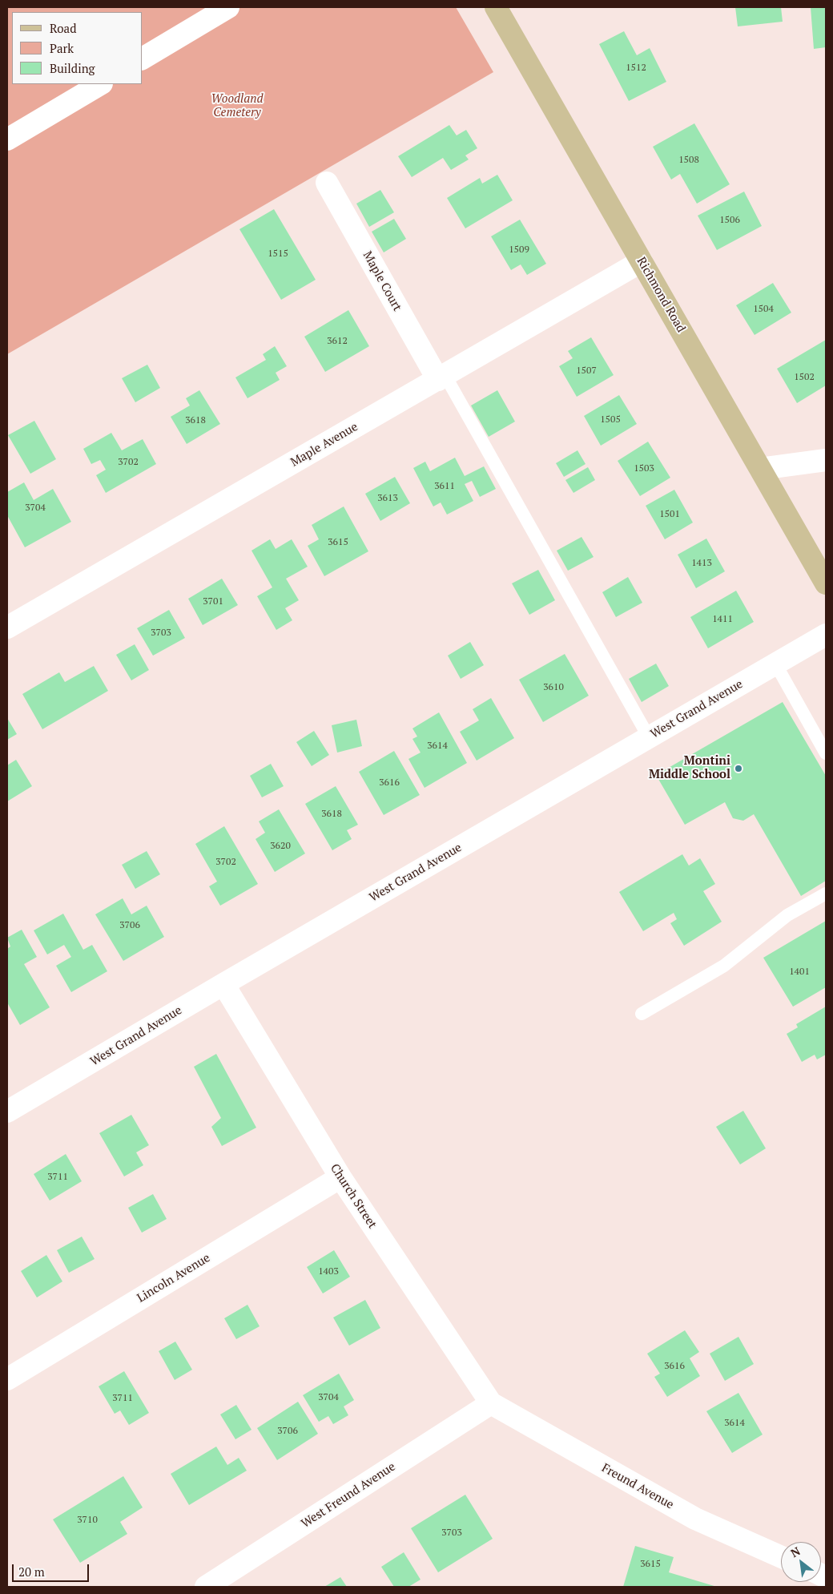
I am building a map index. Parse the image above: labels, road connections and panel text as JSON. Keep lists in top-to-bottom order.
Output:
{
  "streets": {
    "main road": ["Richmond Road"],
    "street": [
      "Maple Court",
      "Maple Avenue",
      "West Grand Avenue",
      "Church Street",
      "Lincoln Avenue",
      "Freund Avenue",
      "West Freund Avenue"
    ]
  },
  "crossings": [
    ["Maple Court", "Maple Avenue"],
    ["Richmond Road", "Maple Avenue"],
    ["West Grand Avenue", "Church Street"],
    ["Church Street", "Lincoln Avenue"],
    ["Church Street", "Freund Avenue"],
    ["Church Street", "West Freund Avenue"],
    ["Freund Avenue", "West Freund Avenue"]
  ],
  "parks": ["Woodland Cemetery"],
  "places": ["Montini Middle School"],
  "house_numbers": [
    "1512",
    "1508",
    "1506",
    "1509",
    "1515",
    "1504",
    "3612",
    "1507",
    "1502",
    "1505",
    "3618",
    "3702",
    "1503",
    "3611",
    "3613",
    "3704",
    "1501",
    "3615",
    "1413",
    "3701",
    "1411",
    "3703",
    "3610",
    "3614",
    "3616",
    "3618",
    "3620",
    "3702",
    "3706",
    "1401",
    "3711",
    "1403",
    "3616",
    "3704",
    "3711",
    "3614",
    "3706",
    "3710",
    "3703",
    "3615"
  ],
  "legend": ["Road", "Park", "Building"],
  "scale_bar": "20 m",
  "north": "top left"
}
